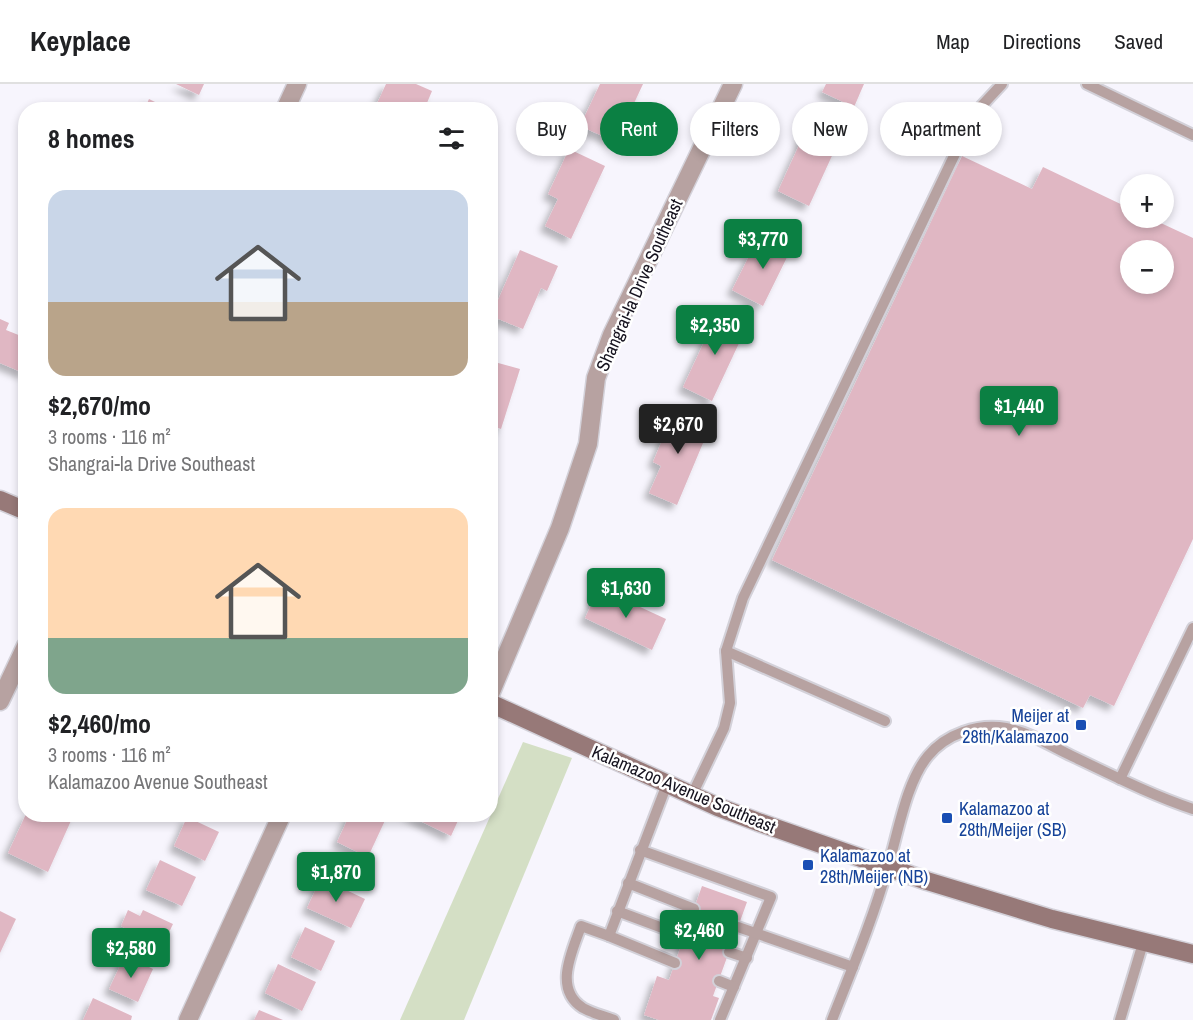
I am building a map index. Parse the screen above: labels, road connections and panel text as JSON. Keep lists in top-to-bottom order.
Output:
{
  "streets": {
    "main road": ["Kalamazoo Avenue Southeast"],
    "street": ["Shangrai-la Drive Southeast"]
  },
  "places": {
    "transit": ["Meijer at 28th/Kalamazoo", "Kalamazoo at 28th/Meijer (SB)", "Kalamazoo at 28th/Meijer (NB)"]
  },
  "page": {
    "header": "Keyplace",
    "nav": ["Map", "Directions", "Saved"],
    "chip": [
      "Buy",
      "Rent",
      "Filters",
      "New",
      "Apartment"
    ],
    "heading": "8 homes",
    "map_buttons": ["+", "−"],
    "list": [
      {
        "name": "$2,670/mo",
        "note": "3 rooms · 116 m² · Shangrai-la Drive Southeast"
      },
      {
        "name": "$2,460/mo",
        "note": "3 rooms · 116 m² · Kalamazoo Avenue Southeast"
      }
    ],
    "price": [
      "$3,770",
      "$2,350",
      "$1,440",
      "$2,670",
      "$1,630",
      "$1,870",
      "$2,460",
      "$2,580"
    ]
  }
}
